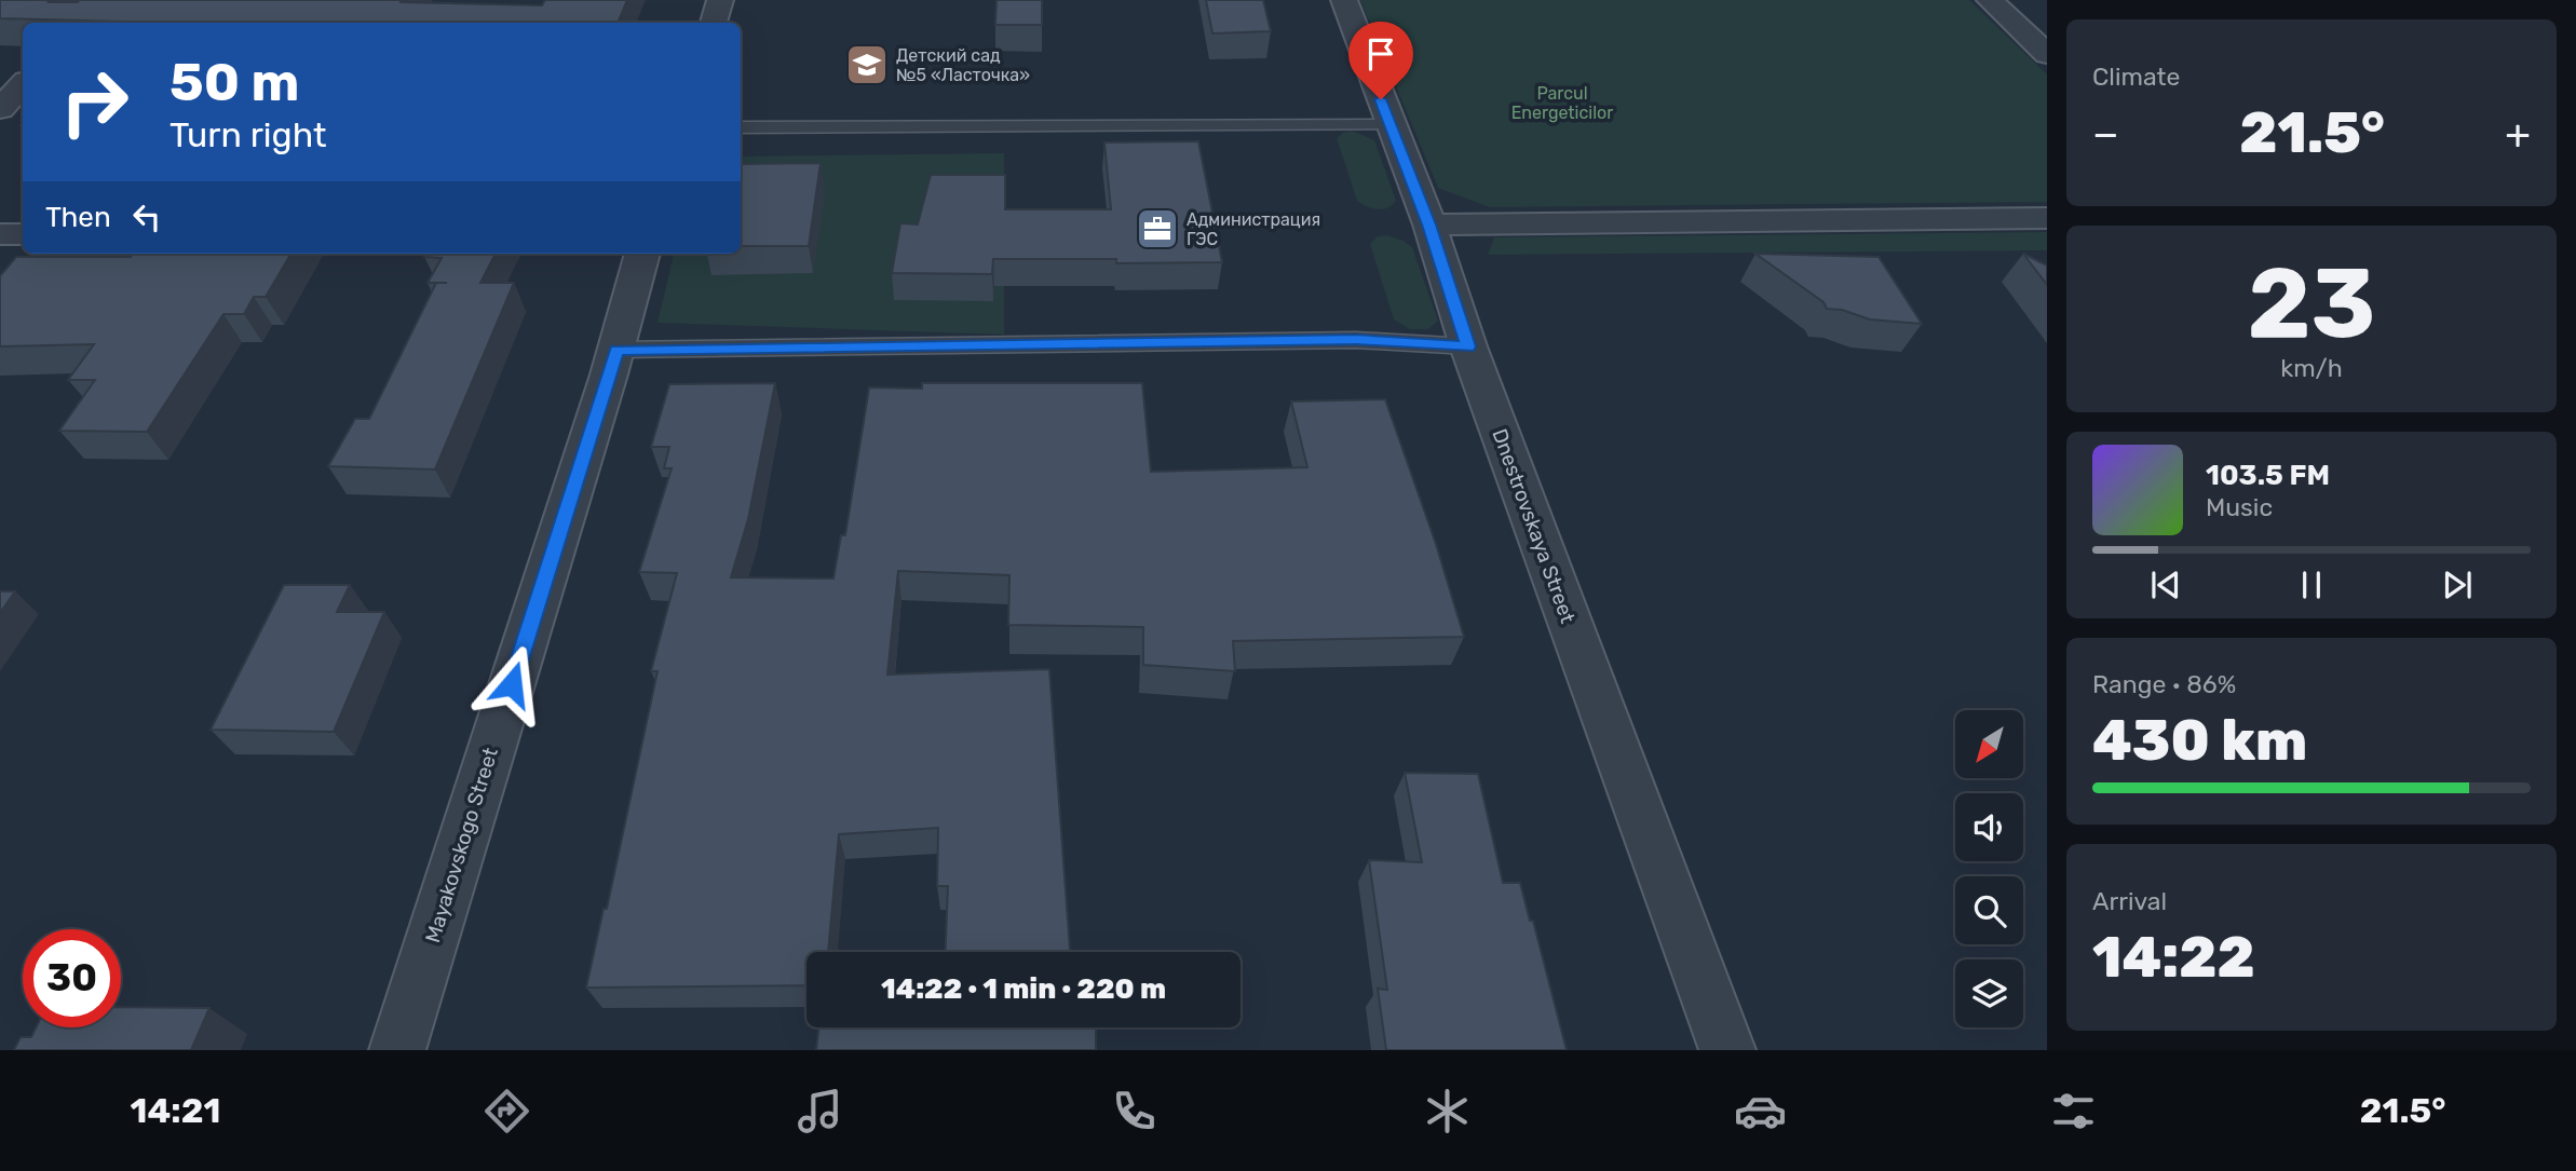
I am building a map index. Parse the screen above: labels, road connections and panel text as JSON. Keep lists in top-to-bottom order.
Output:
{
  "streets": {
    "street": ["Dnestrovskaya Street", "Mayakovskogo Street"]
  },
  "parks": ["Parcul Energeticilor"],
  "places": {
    "school or university": ["Детский сад №5 «Ласточка»"],
    "office": ["Администрация ГЭС"]
  },
  "north": "bottom left",
  "page": {
    "tile": [
      "Climate",
      ["23", "km/h"],
      ["Range · 86%", "430 km"],
      ["Arrival", "14:22"]
    ],
    "turn": ["50 m", "Turn right"],
    "heat": ["−", "21.5°", "+"],
    "then": "Then",
    "song": ["103.5 FM", "Music"],
    "limit": "30",
    "trip": "14:22 · 1 min · 220 m",
    "tabs": ["14:21", "21.5°"]
  }
}
